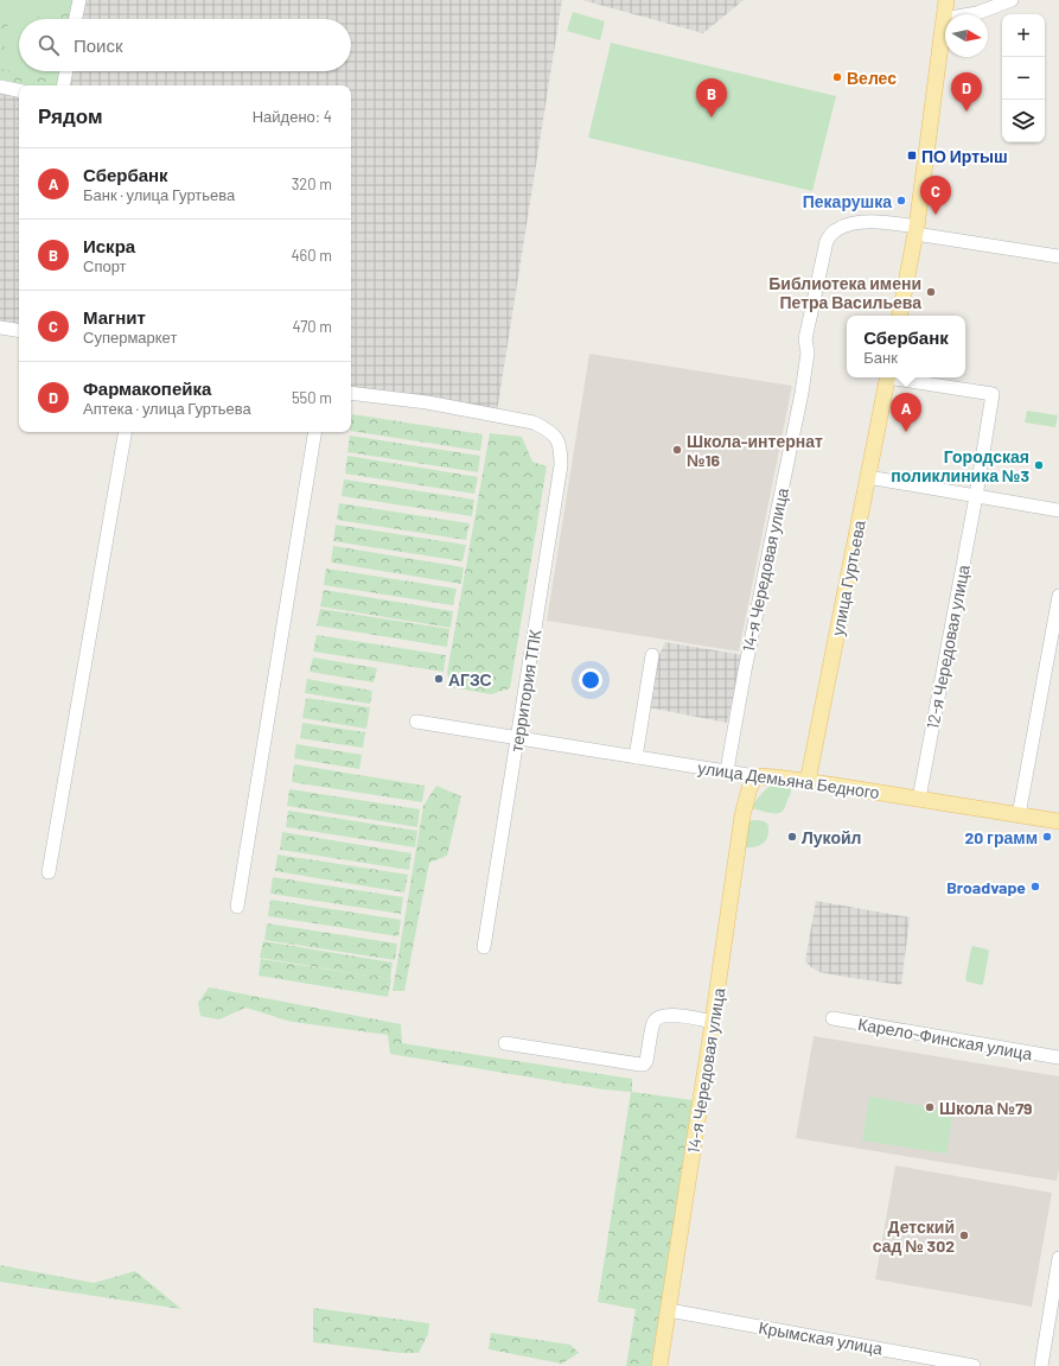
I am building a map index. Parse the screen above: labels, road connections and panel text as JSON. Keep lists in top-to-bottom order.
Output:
{
  "streets": {
    "main road": ["14-я Чередовая улица", "улица Гуртьева", "улица Демьяна Бедного"],
    "street": [
      "12-я Чередовая улица",
      "территория ТПК",
      "Карело-Финская улица",
      "Крымская улица"
    ]
  },
  "crossings": [
    ["14-я Чередовая улица", "улица Демьяна Бедного"],
    ["14-я Чередовая улица", "Крымская улица"],
    ["улица Гуртьева", "улица Демьяна Бедного"],
    ["12-я Чередовая улица", "улица Демьяна Бедного"],
    ["территория ТПК", "улица Демьяна Бедного"]
  ],
  "places": {
    "other": [
      "Велес",
      "Пекарушка",
      "Библиотека имени Петра Васильева",
      "Школа-интернат №16",
      "Городская поликлиника №3",
      "АГЗС",
      "Лукойл",
      "20 грамм",
      "Broadvape",
      "Школа №79",
      "Детский сад № 302"
    ],
    "transit": ["ПО Иртыш"]
  },
  "north": "right",
  "page": {
    "map_buttons": ["+", "−"],
    "search": "Поиск",
    "pins": [
      "D",
      "B",
      "C",
      "A"
    ],
    "heading": ["Рядом", "Найдено: 4"],
    "list": [
      {
        "mark": "A",
        "name": "Сбербанк",
        "note": "Банк · улица Гуртьева",
        "value": "320 m"
      },
      {
        "mark": "B",
        "name": "Искра",
        "note": "Спорт",
        "value": "460 m"
      },
      {
        "mark": "C",
        "name": "Магнит",
        "note": "Супермаркет",
        "value": "470 m"
      },
      {
        "mark": "D",
        "name": "Фармакопейка",
        "note": "Аптека · улица Гуртьева",
        "value": "550 m"
      }
    ],
    "popup": ["Сбербанк", "Банк"]
  }
}
